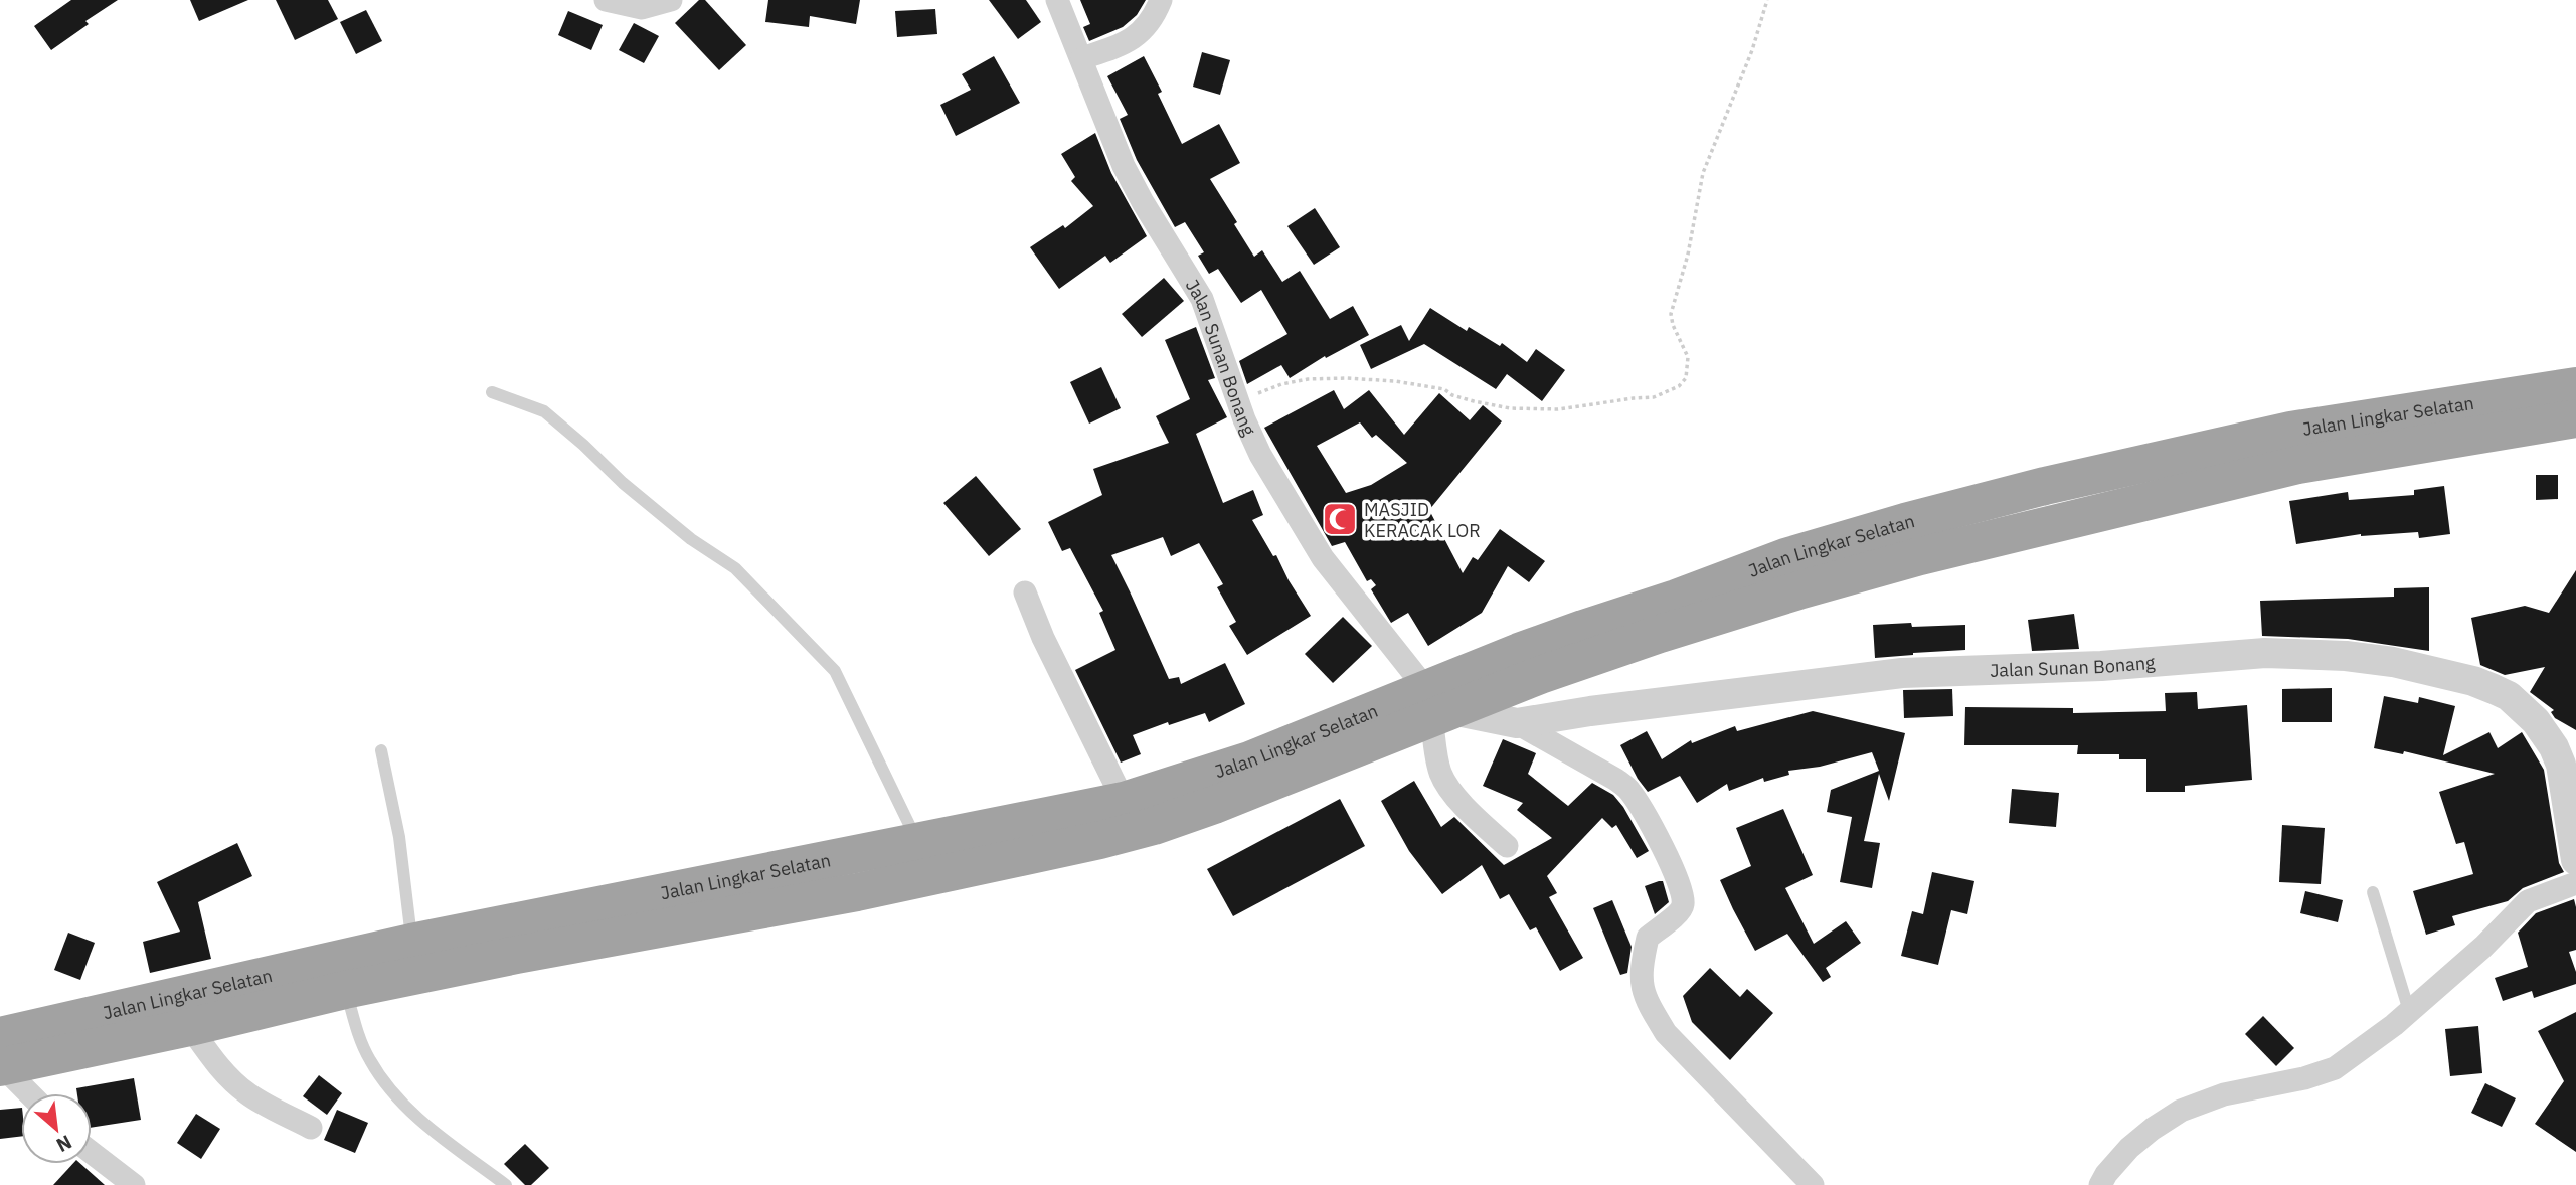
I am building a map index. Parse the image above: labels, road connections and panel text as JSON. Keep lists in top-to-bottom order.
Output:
{
  "streets": {
    "highway": ["Jalan Lingkar Selatan"],
    "street": ["Jalan Sunan Bonang"]
  },
  "crossings": [
    ["Jalan Sunan Bonang", "Jalan Lingkar Selatan"]
  ],
  "places": {
    "mosque": ["MASJID KERACAK LOR"]
  },
  "north": "bottom right"
}
